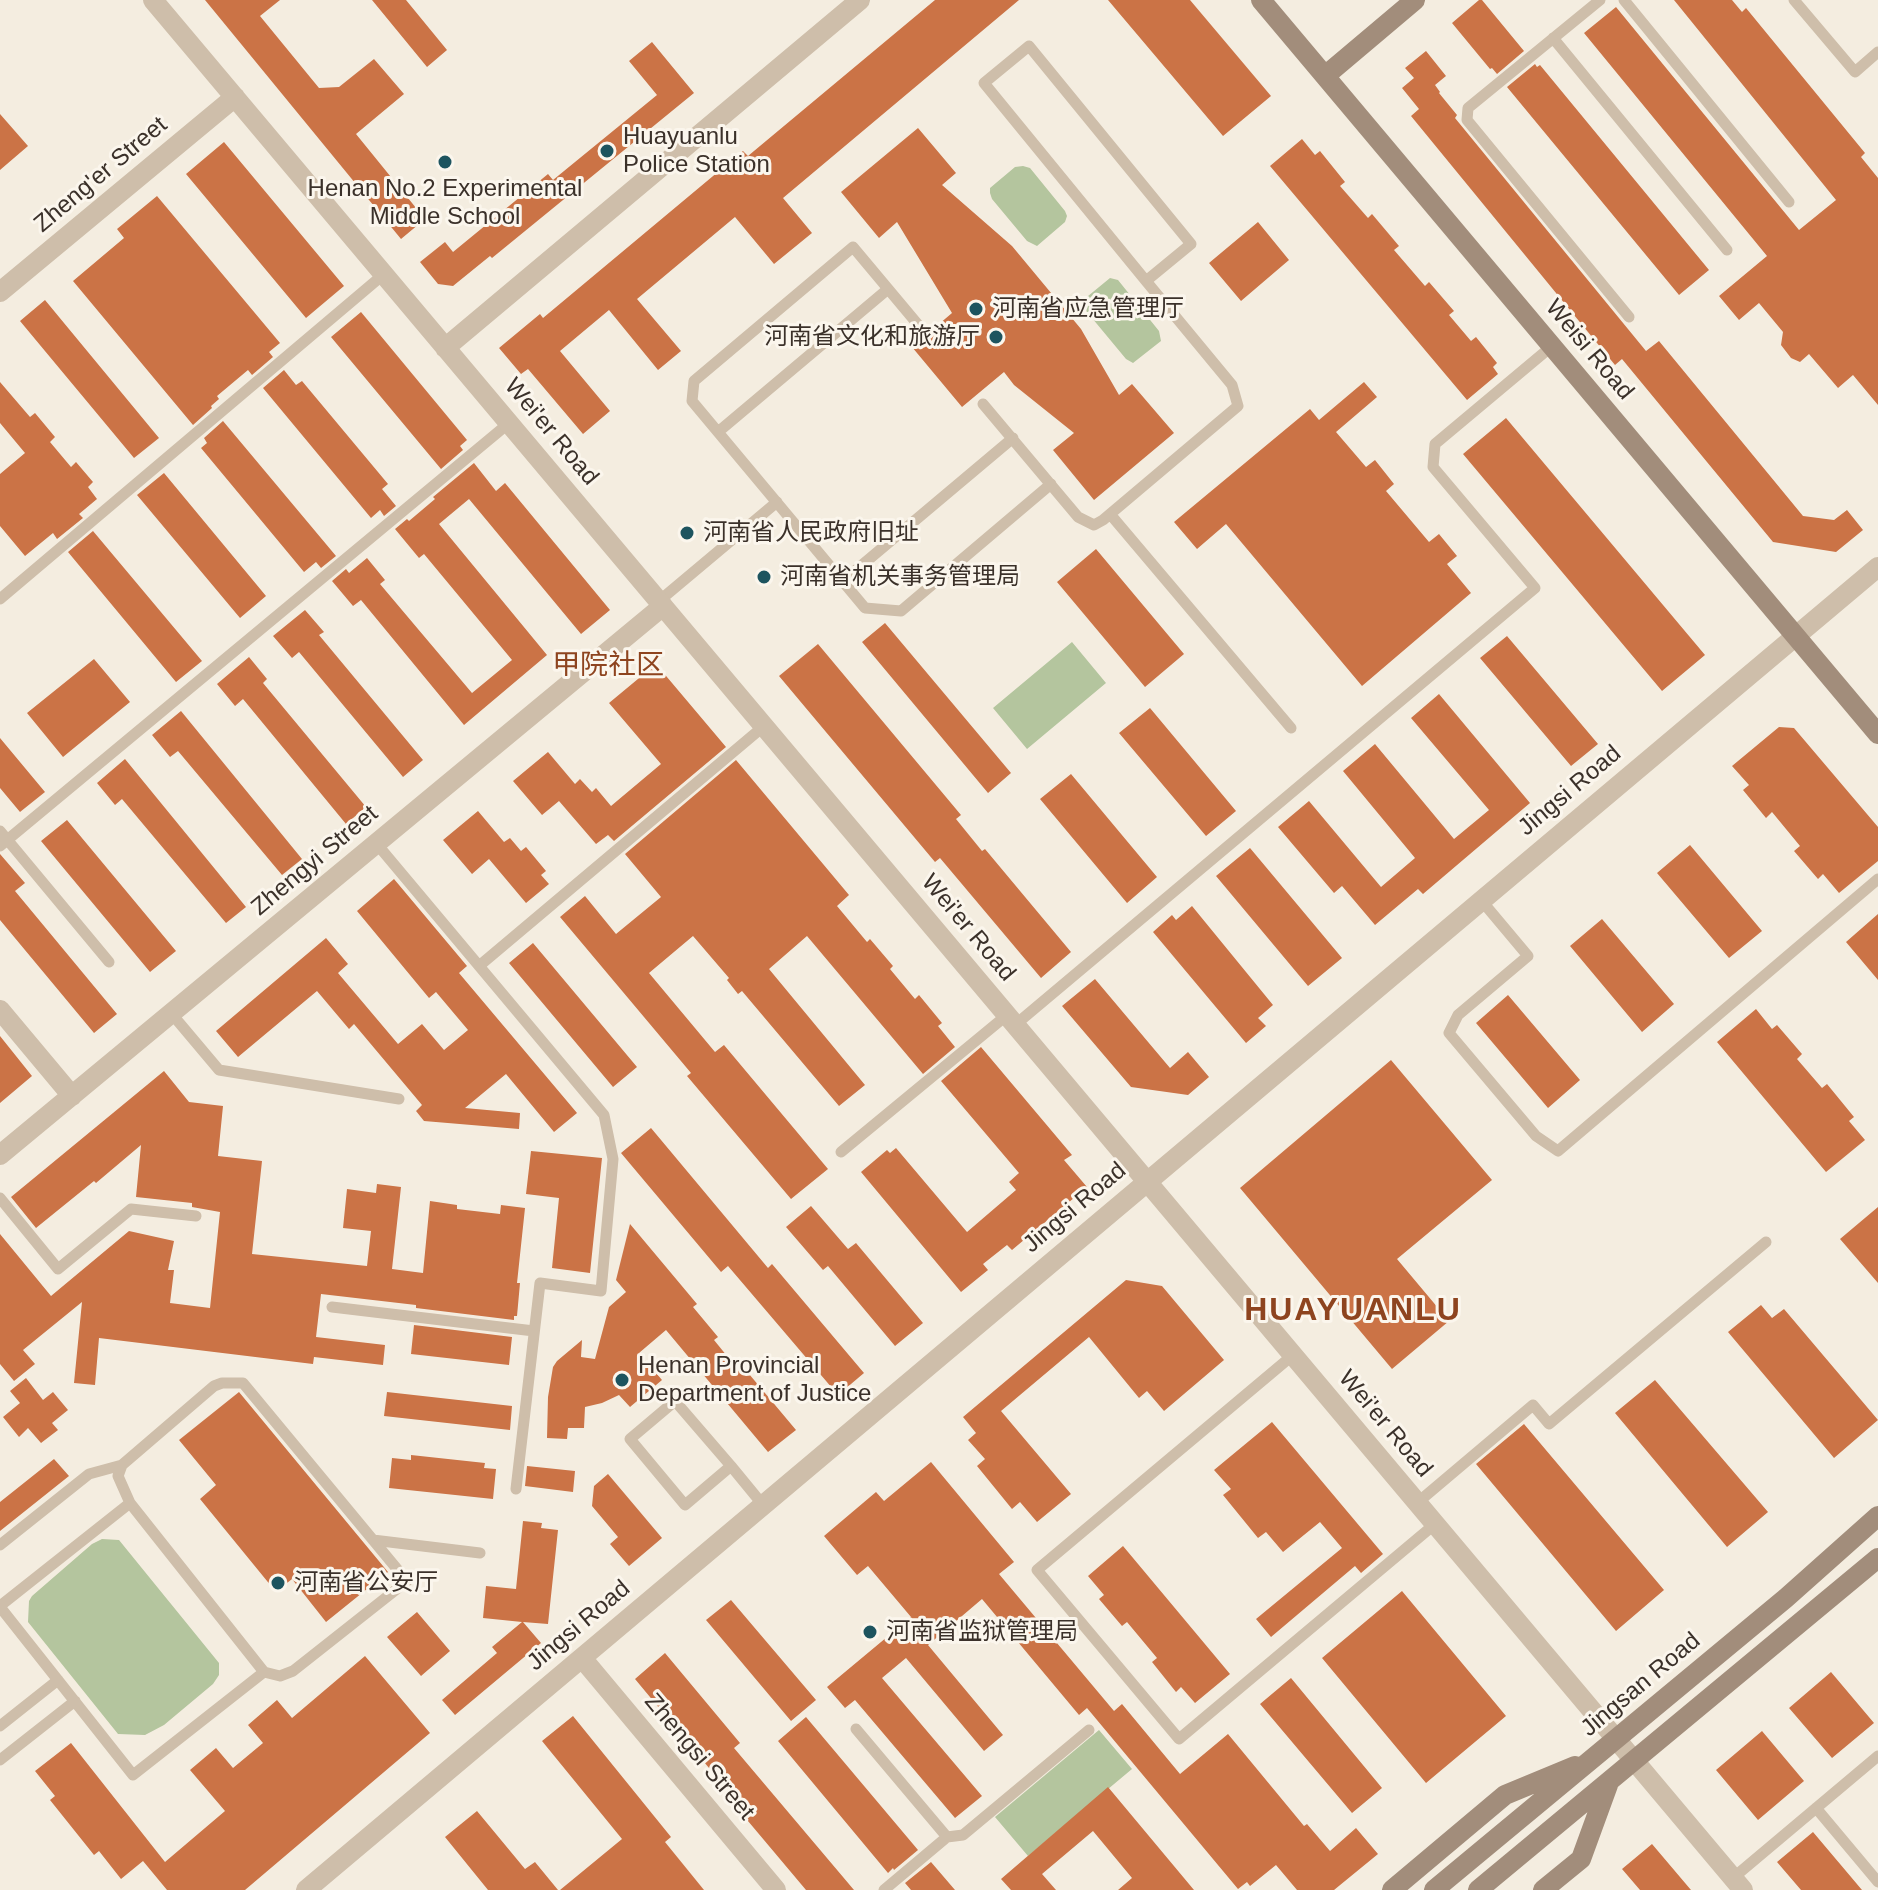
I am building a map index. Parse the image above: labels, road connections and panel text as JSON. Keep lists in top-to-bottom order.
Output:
{
  "streets": {
    "main road": ["Weisi Road", "Jingsan Road"],
    "street": [
      "Zheng'er Street",
      "Wei'er Road",
      "Jingsi Road",
      "Zhengyi Street",
      "Zhengsi Street"
    ]
  },
  "crossings": [
    ["Zheng'er Street", "Wei'er Road"],
    ["Weisi Road", "Jingsi Road"],
    ["Wei'er Road", "Jingsi Road"],
    ["Wei'er Road", "Zhengyi Street"],
    ["Wei'er Road", "Jingsan Road"],
    ["Jingsi Road", "Zhengsi Street"]
  ],
  "districts": ["甲院社区", "HUAYUANLU"],
  "places": [
    "Huayuanlu Police Station",
    "Henan No.2 Experimental Middle School",
    "河南省应急管理厅",
    "河南省文化和旅游厅",
    "河南省人民政府旧址",
    "河南省机关事务管理局",
    "Henan Provincial Department of Justice",
    "河南省公安厅",
    "河南省监狱管理局"
  ]
}
